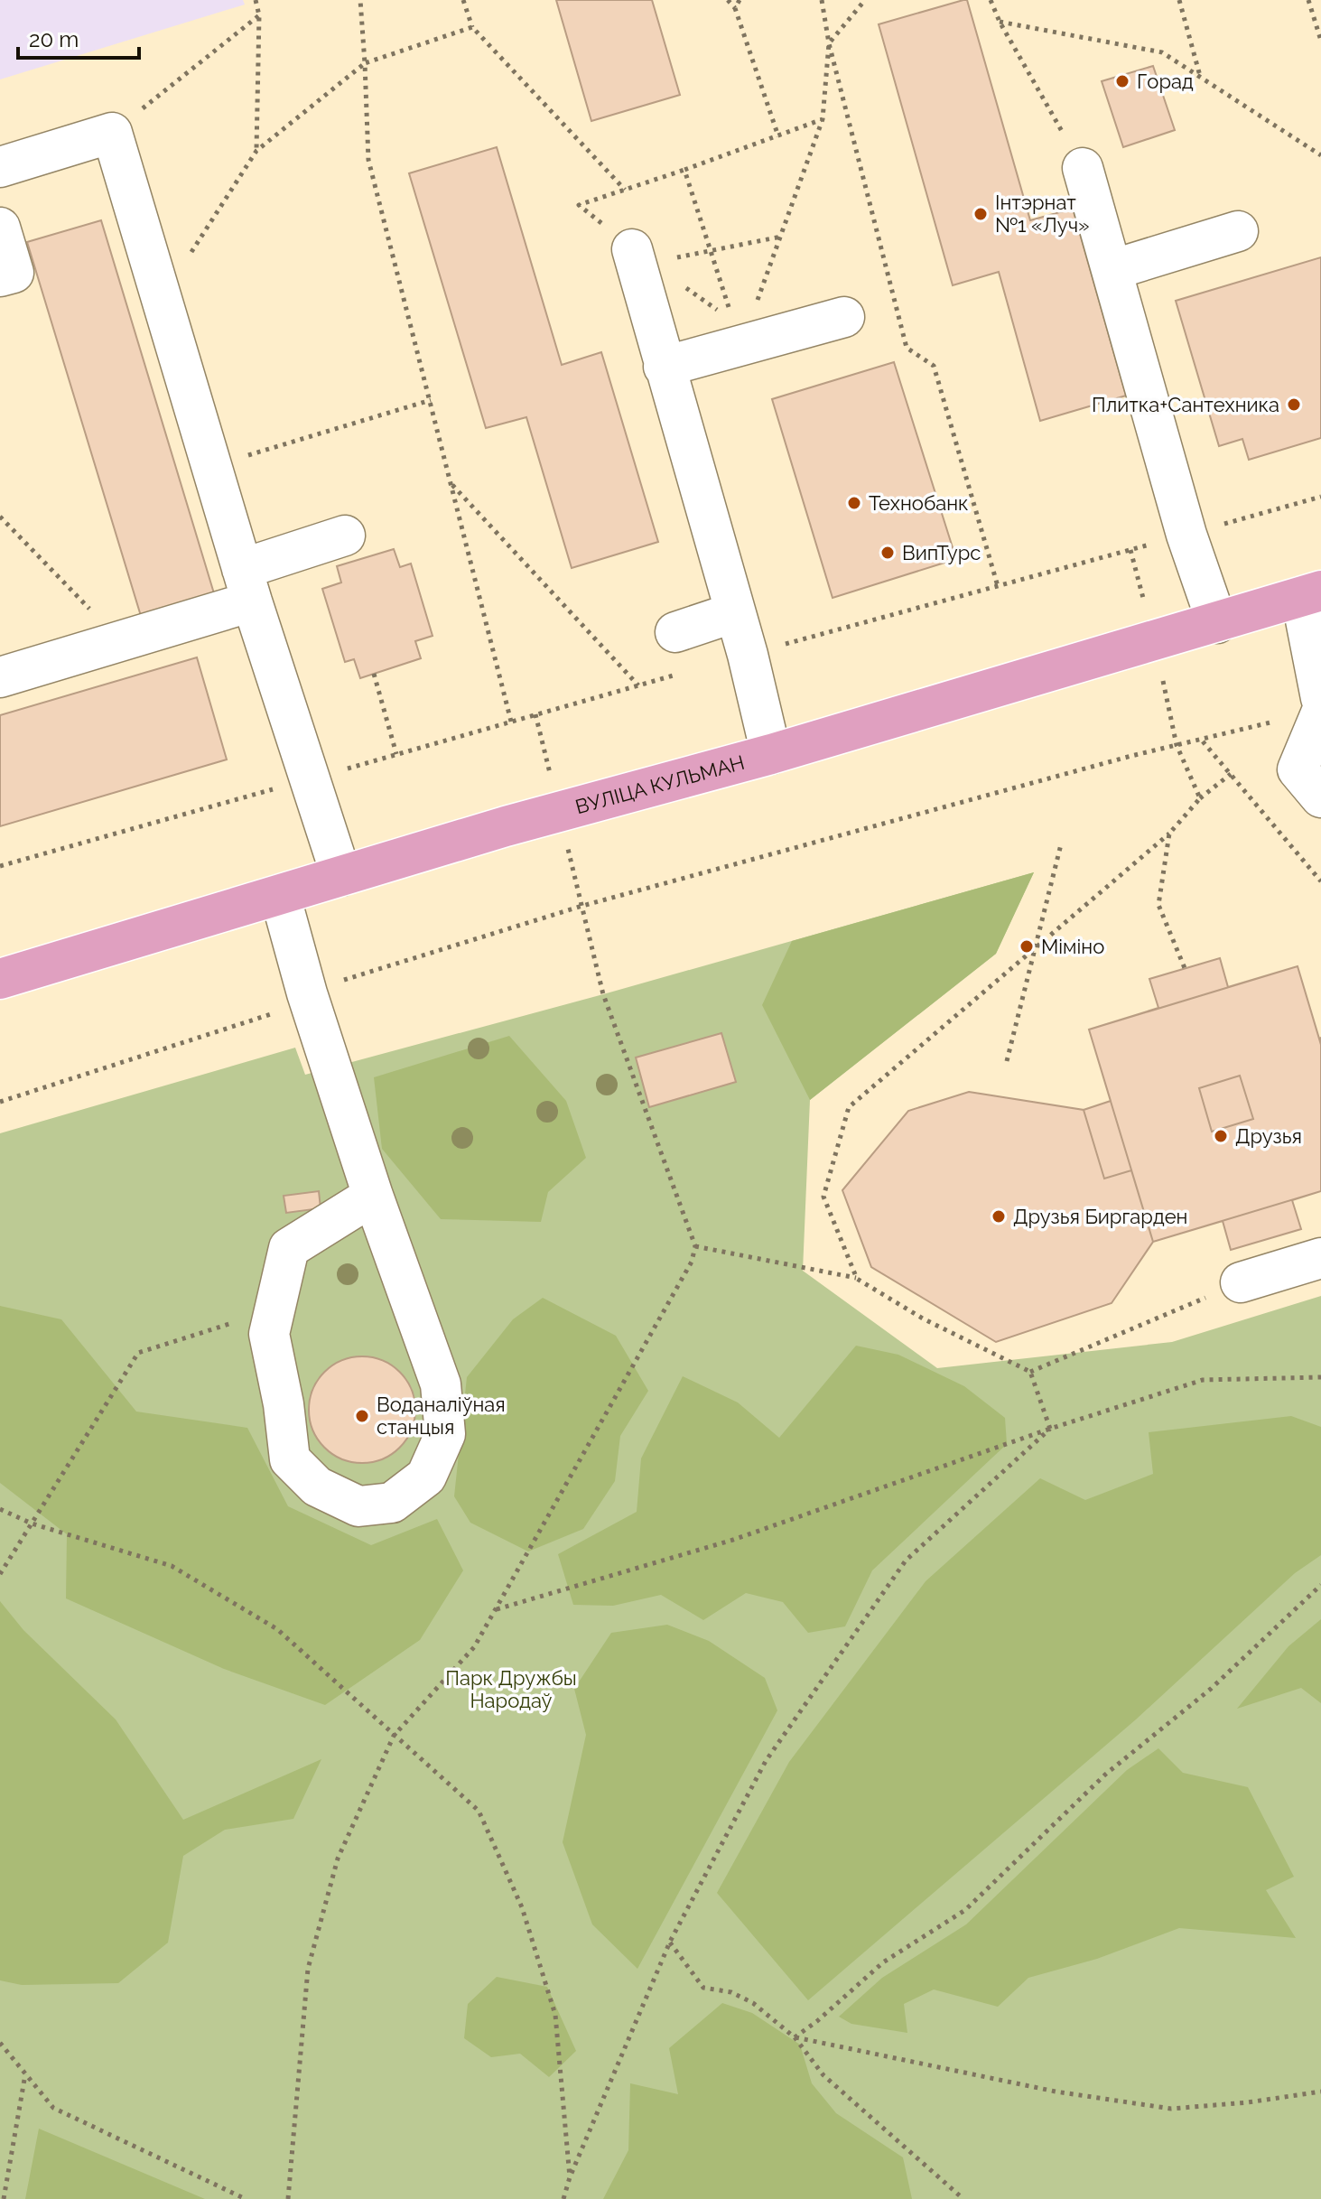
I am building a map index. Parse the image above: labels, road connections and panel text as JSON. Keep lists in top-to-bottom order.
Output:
{
  "streets": {
    "main road": ["ВУЛІЦА КУЛЬМАН"]
  },
  "parks": ["Парк Дружбы Народаў"],
  "places": [
    "Горад",
    "Інтэрнат №1 «Луч»",
    "Плитка+Сантехника",
    "Технобанк",
    "ВипТурс",
    "Міміно",
    "Друзья",
    "Друзья Биргарден",
    "Воданаліўная станцыя"
  ],
  "scale_bar": "20 m"
}
